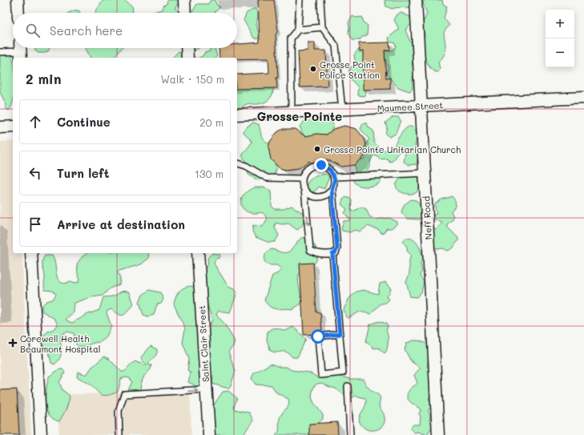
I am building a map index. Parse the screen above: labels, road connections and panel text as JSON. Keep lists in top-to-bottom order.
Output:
{
  "streets": {
    "street": ["Maumee Street", "Neff Road", "Saint Clair Street"]
  },
  "crossings": [
    ["Maumee Street", "Neff Road"]
  ],
  "districts": ["Grosse Pointe"],
  "places": {
    "other": ["Grosse Point Police Station", "Grosse Pointe Unitarian Church"],
    "health": ["Corewell Health Beaumont Hospital"]
  },
  "page": {
    "map_buttons": ["+", "−"],
    "search": "Search here",
    "heading": ["2 min", "Walk · 150 m"],
    "list": [
      ["Continue", "20 m"],
      ["Turn left", "130 m"],
      "Arrive at destination"
    ]
  }
}
